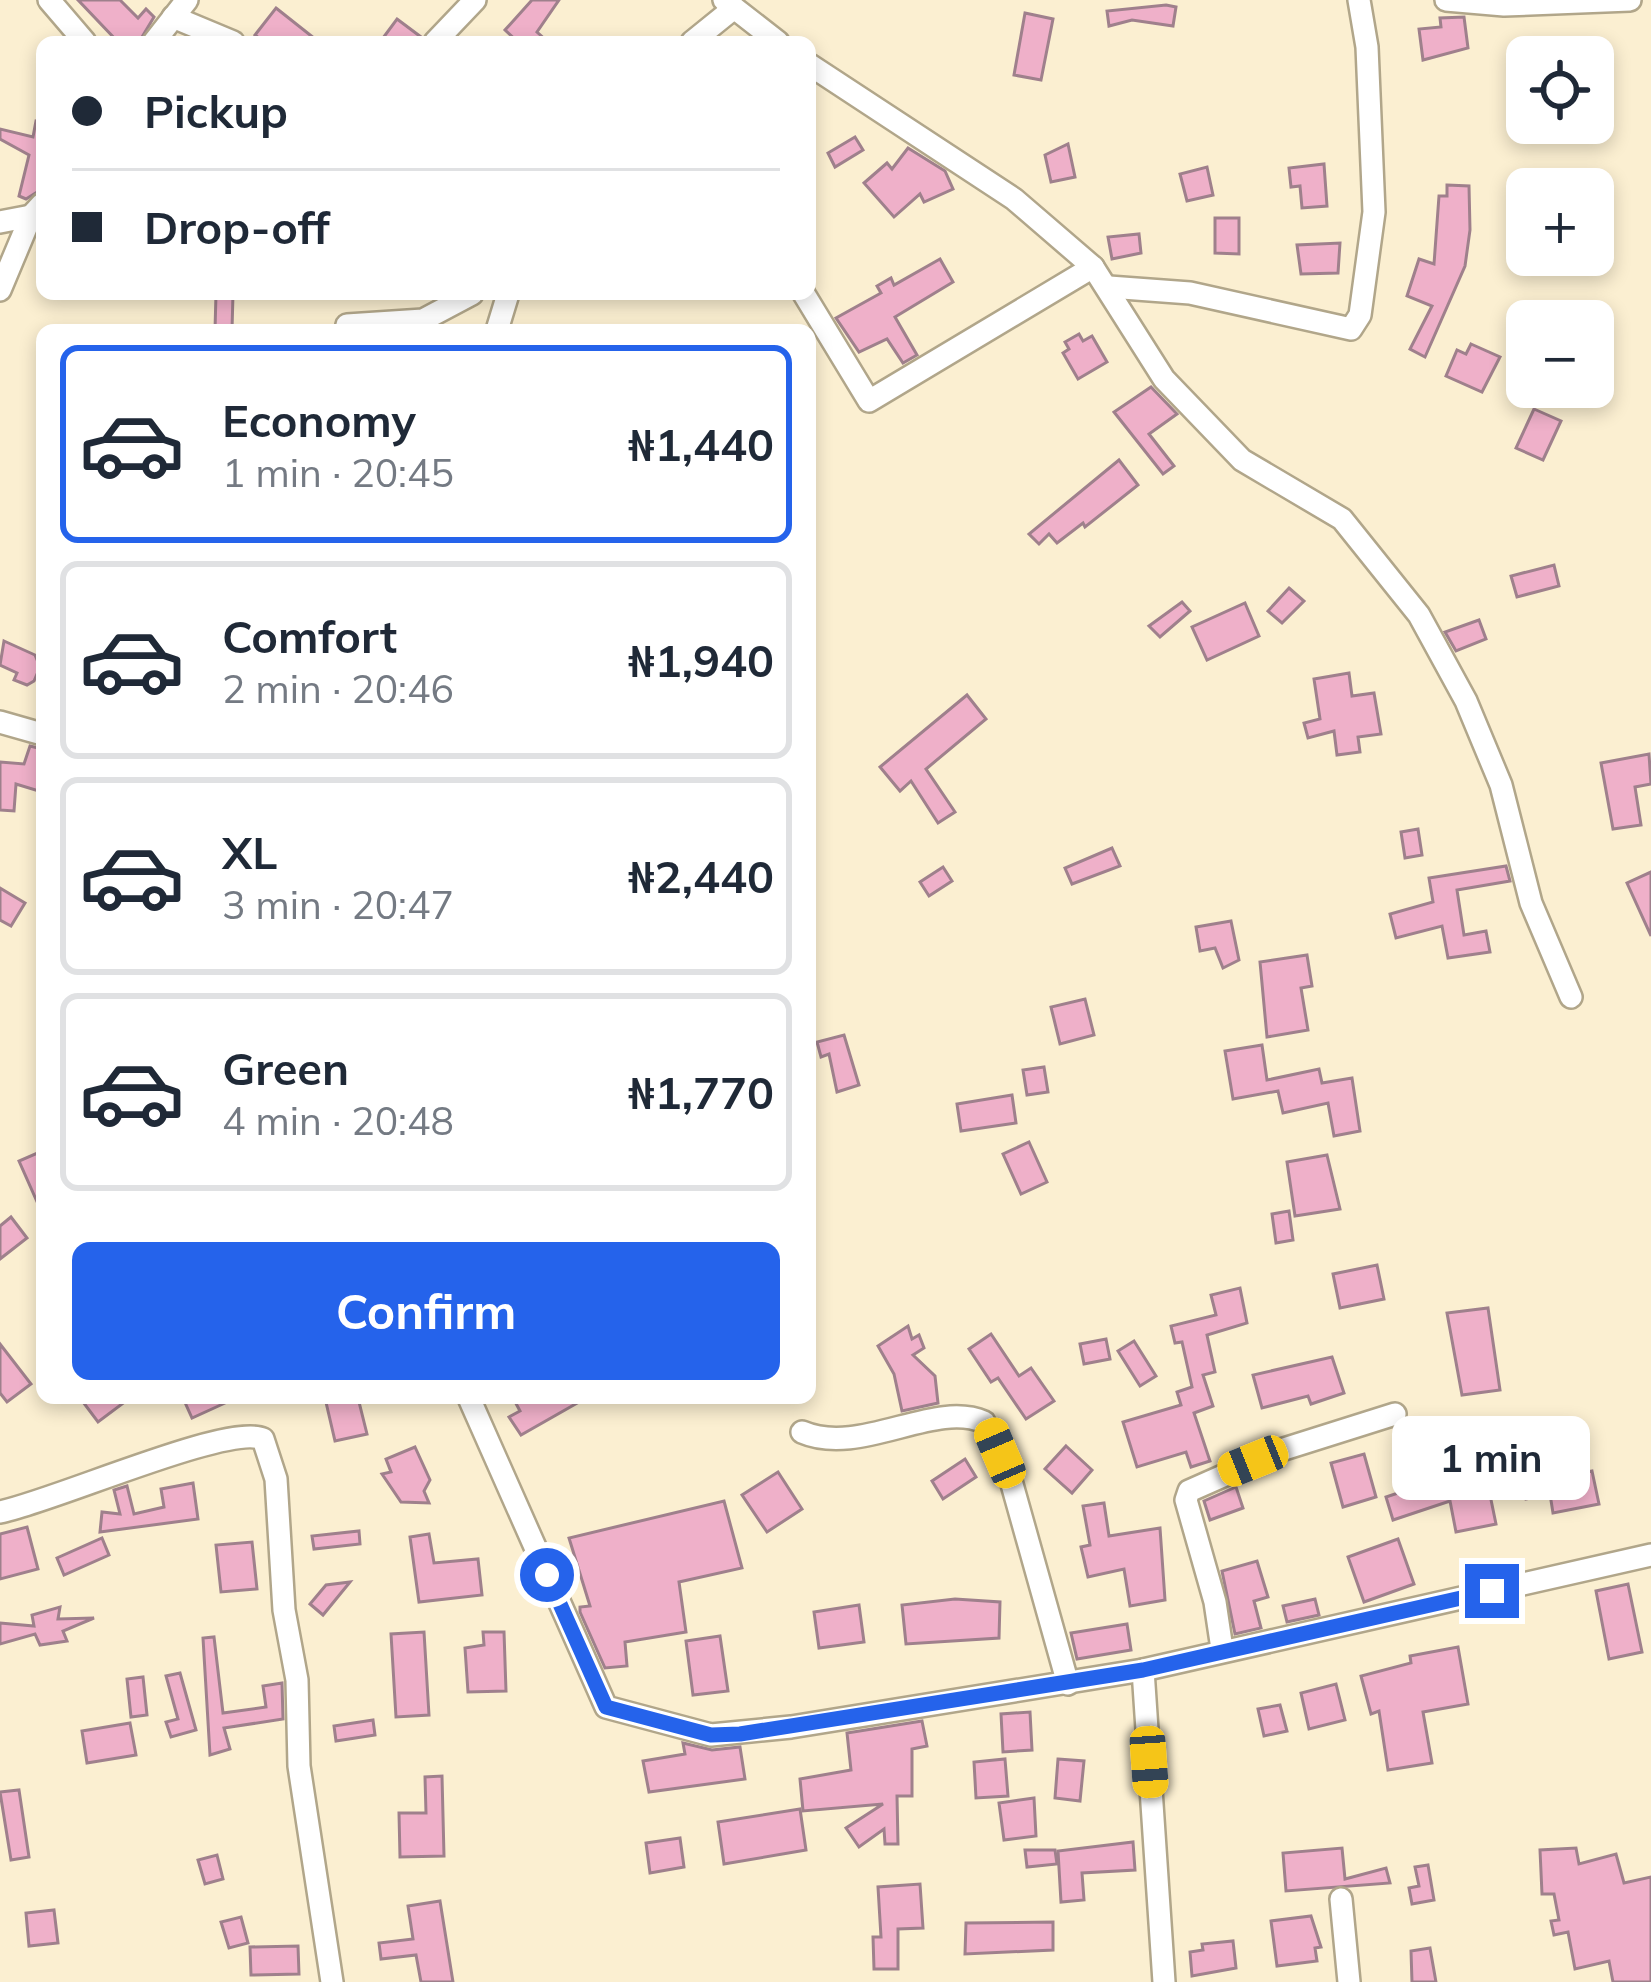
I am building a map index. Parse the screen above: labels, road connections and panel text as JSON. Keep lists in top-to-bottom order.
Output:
{
  "page": {
    "map_buttons": ["+", "−"],
    "banner": ["Pickup", "Drop-off"],
    "list": [
      {
        "name": "Economy",
        "note": "1 min · 20:45",
        "value": "₦1,440"
      },
      {
        "name": "Comfort",
        "note": "2 min · 20:46",
        "value": "₦1,940"
      },
      {
        "name": "XL",
        "note": "3 min · 20:47",
        "value": "₦2,440"
      },
      {
        "name": "Green",
        "note": "4 min · 20:48",
        "value": "₦1,770"
      }
    ],
    "buttons": "Confirm",
    "bubble": "1 min"
  }
}
